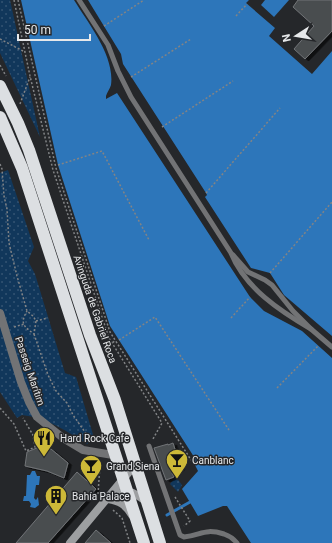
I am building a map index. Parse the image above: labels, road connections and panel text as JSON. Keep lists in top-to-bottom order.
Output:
{
  "streets": {
    "highway": ["Avinguda de Gabriel Roca"],
    "street": ["Passeig Marítim"]
  },
  "places": {
    "restaurant": ["Hard Rock Cafe"],
    "bar": ["Canblanc", "Grand Siena"],
    "building": ["Bahía Palace"]
  },
  "scale_bar": "50 m",
  "north": "left"
}
